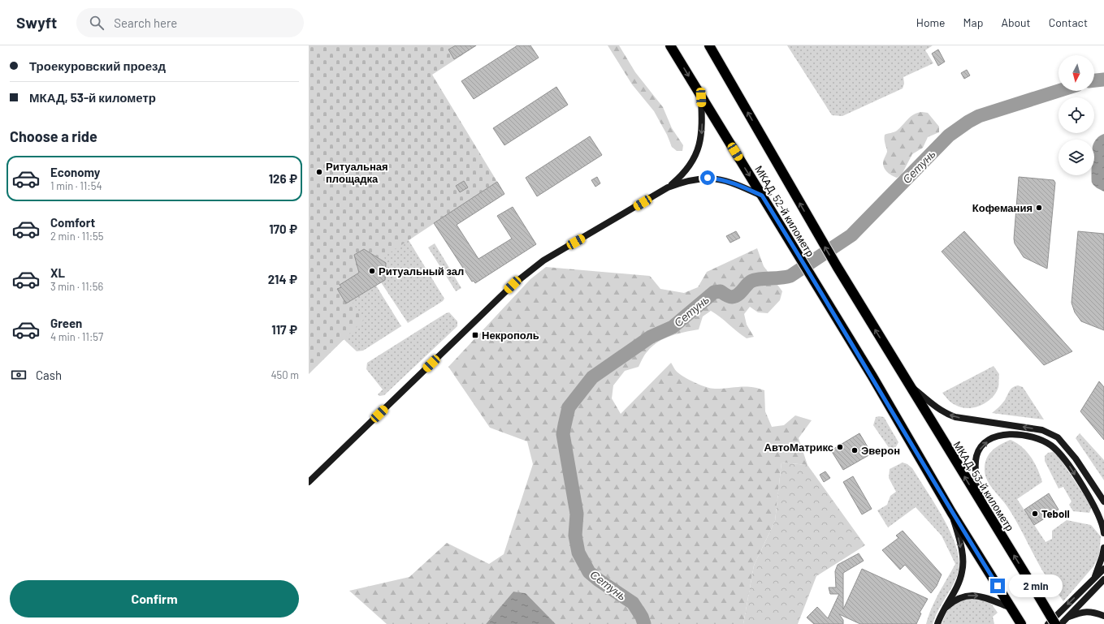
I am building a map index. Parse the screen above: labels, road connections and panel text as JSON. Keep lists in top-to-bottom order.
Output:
{
  "streets": {
    "highway": ["МКАД, 52-й километр", "МКАД, 53-й километр"]
  },
  "crossings": [
    ["МКАД, 52-й километр", "МКАД, 53-й километр"]
  ],
  "water": ["Сетунь"],
  "places": {
    "other": [
      "Ритуальная площадка",
      "Кофемания",
      "Ритуальный зал",
      "АвтоМатрикс",
      "Эверон",
      "Teboil"
    ],
    "transit": ["Некрополь"]
  },
  "north": "bottom",
  "page": {
    "header": "Swyft",
    "search": "Search here",
    "nav": [
      "Home",
      "Map",
      "About",
      "Contact"
    ],
    "banner": ["Троекуровский проезд", "МКАД, 53-й километр"],
    "heading": "Choose a ride",
    "list": [
      {
        "name": "Economy",
        "note": "1 min · 11:54",
        "value": "126 ₽"
      },
      {
        "name": "Comfort",
        "note": "2 min · 11:55",
        "value": "170 ₽"
      },
      {
        "name": "XL",
        "note": "3 min · 11:56",
        "value": "214 ₽"
      },
      {
        "name": "Green",
        "note": "4 min · 11:57",
        "value": "117 ₽"
      }
    ],
    "pay": ["Cash", "450 m"],
    "buttons": "Confirm",
    "bubble": "2 min"
  }
}
